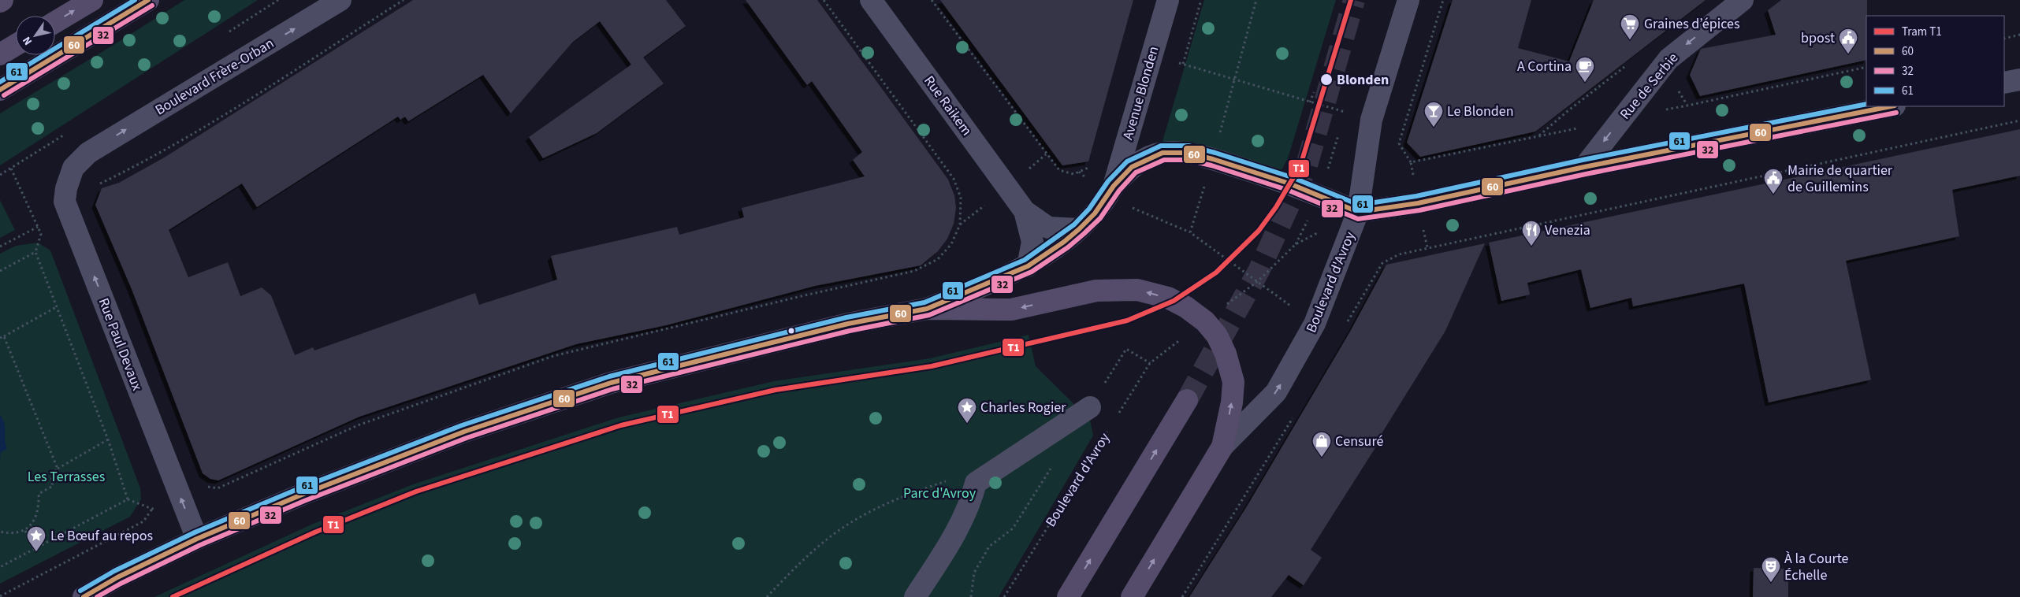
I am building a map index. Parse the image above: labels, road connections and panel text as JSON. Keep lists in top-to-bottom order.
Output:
{
  "streets": {
    "street": [
      "Boulevard Frère-Orban",
      "Rue de Serbie",
      "Avenue Blonden",
      "Rue Raikem",
      "Boulevard d'Avroy",
      "Rue Paul Devaux"
    ]
  },
  "crossings": [
    ["Boulevard Frère-Orban", "Rue Paul Devaux"]
  ],
  "one_way": ["Boulevard Frère-Orban", "Rue de Serbie", "Rue Paul Devaux"],
  "parks": ["Les Terrasses", "Parc d'Avroy"],
  "places": {
    "supermarket": ["Graines d’épices"],
    "public building": ["bpost", "Mairie de quartier de Guillemins"],
    "other": ["Blonden"],
    "cafe": ["A Cortina"],
    "bar": ["Le Blonden"],
    "restaurant": ["Venezia"],
    "place": ["Charles Rogier", "Le Bœuf au repos"],
    "shop": ["Censuré"],
    "theatre": ["À la Courte Échelle"]
  },
  "lines": [
    "tram line T1",
    "transit line 60",
    "transit line 61",
    "transit line 32"
  ],
  "legend": [
    "Tram T1",
    "60",
    "32",
    "61"
  ],
  "north": "bottom left"
}
